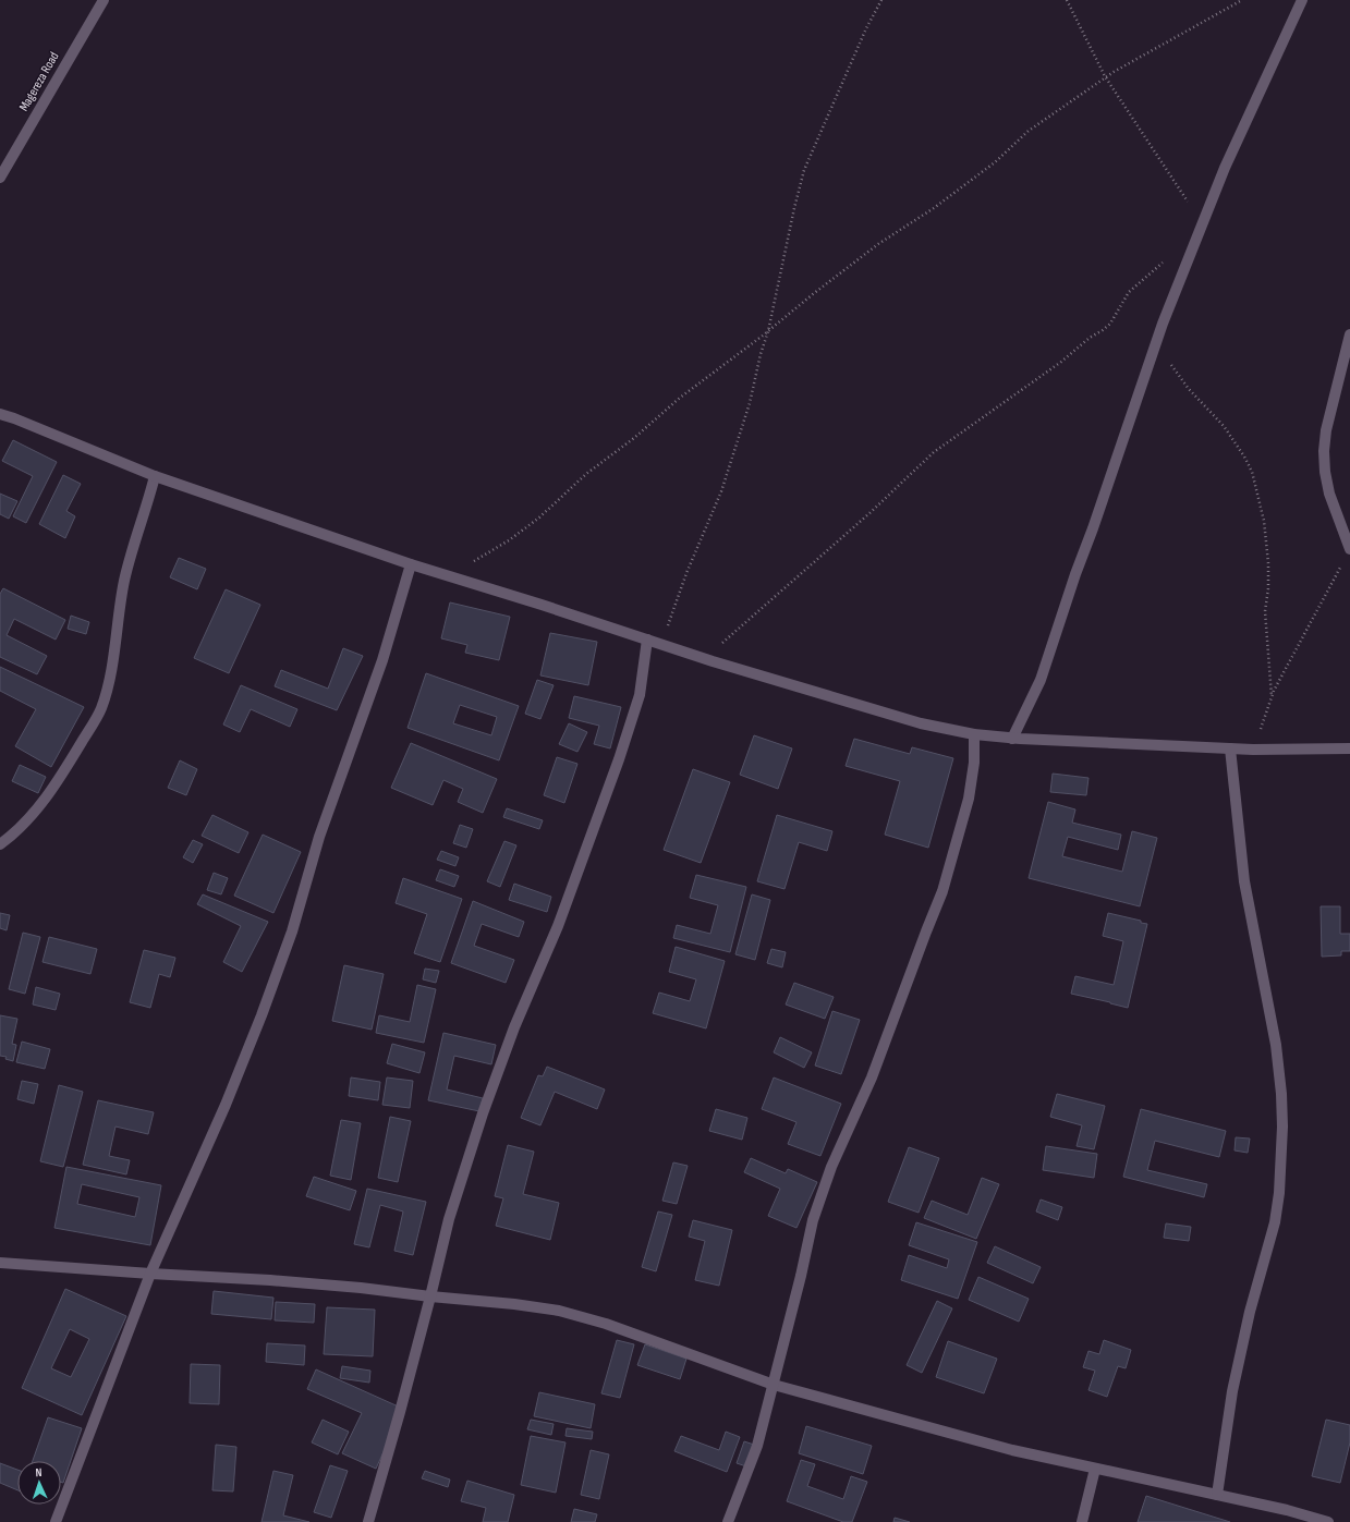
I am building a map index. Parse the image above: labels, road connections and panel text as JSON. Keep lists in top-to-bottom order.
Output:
{
  "streets": {
    "street": ["Magereza Road"]
  },
  "north": "top"
}
